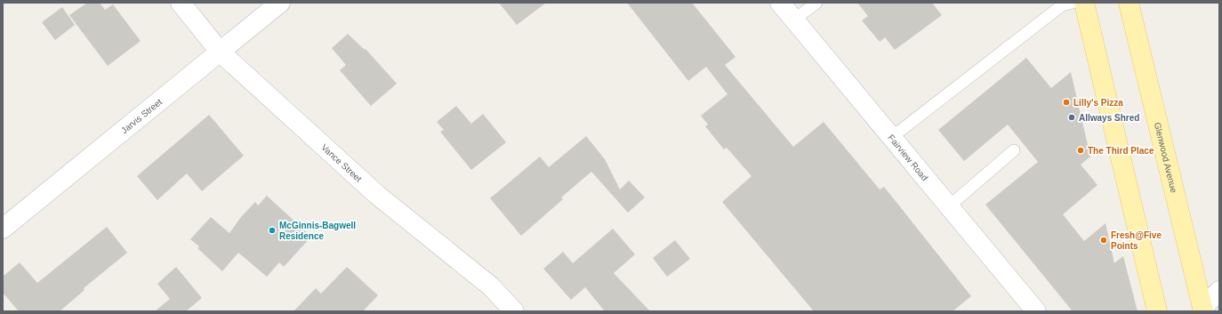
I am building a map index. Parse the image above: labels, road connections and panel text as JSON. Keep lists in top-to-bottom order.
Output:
{
  "streets": {
    "main road": ["Glenwood Avenue"],
    "street": ["Jarvis Street", "Fairview Road", "Vance Street"]
  },
  "crossings": [
    ["Jarvis Street", "Vance Street"]
  ],
  "places": [
    "Lilly's Pizza",
    "Allways Shred",
    "The Third Place",
    "McGinnis-Bagwell Residence",
    "Fresh@Five Points"
  ]
}
